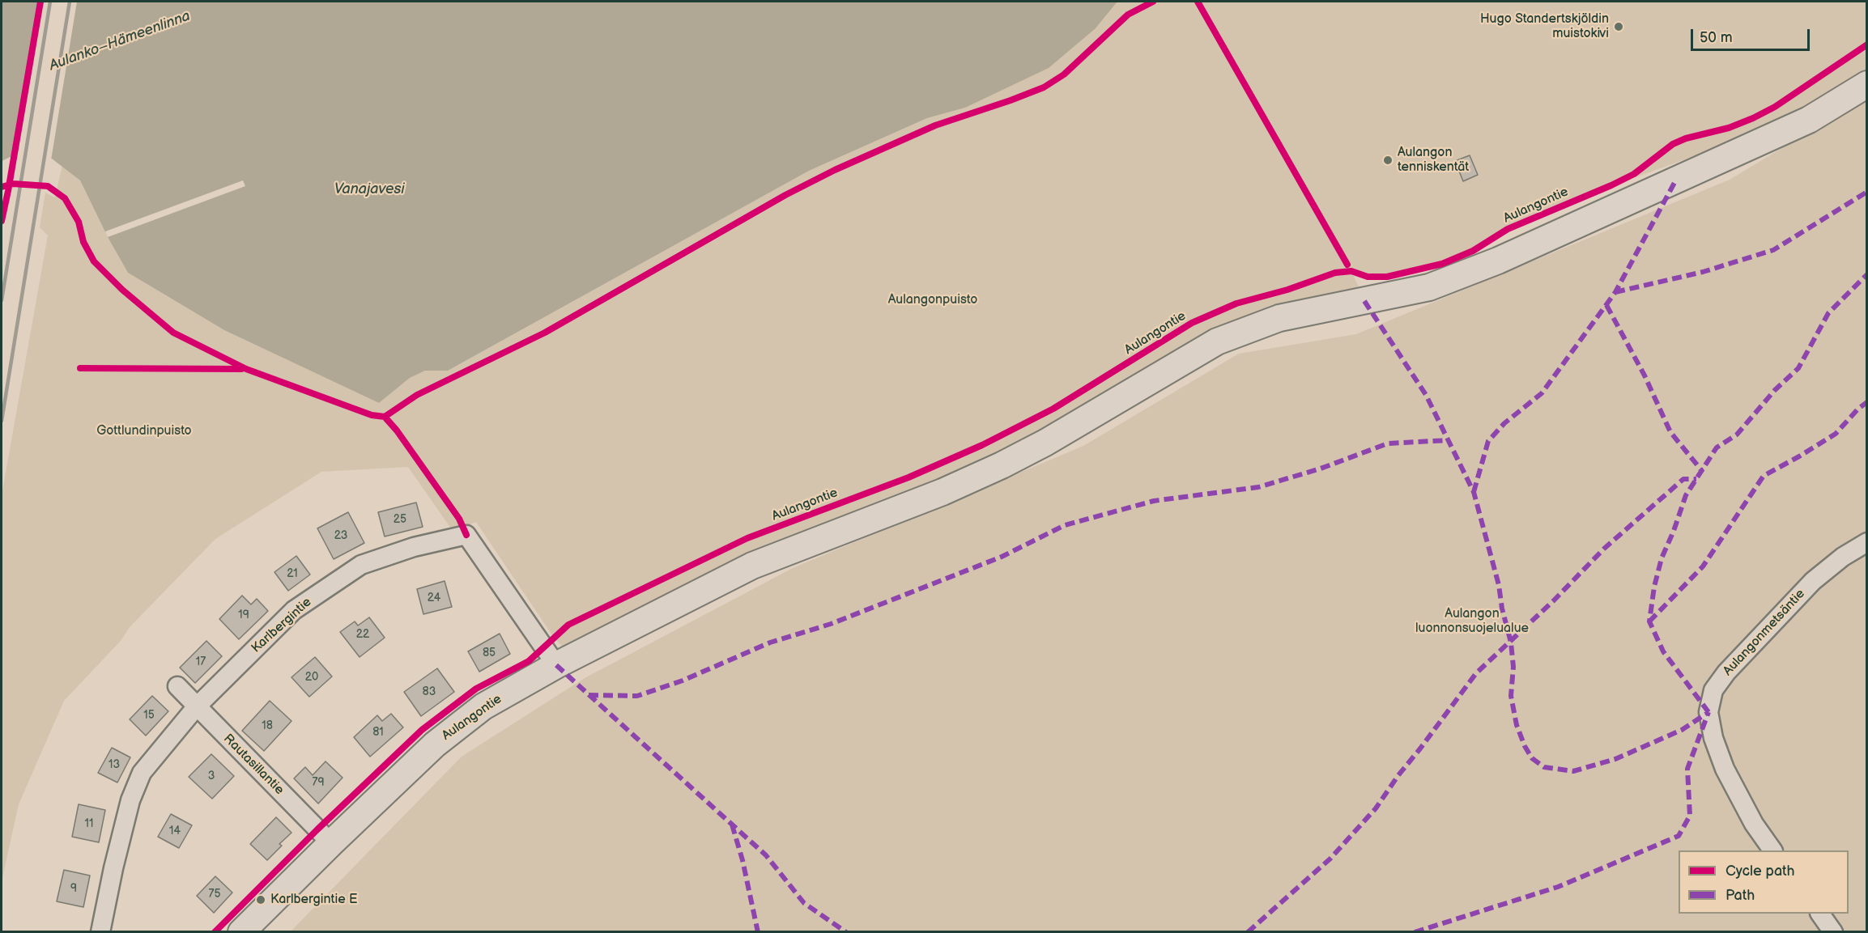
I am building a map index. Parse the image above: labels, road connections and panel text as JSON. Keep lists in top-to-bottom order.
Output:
{
  "streets": {
    "main road": ["Aulangontie"],
    "street": ["Karlbergintie", "Aulangonmetsäntie", "Rautasillantie"]
  },
  "crossings": [
    ["Aulangontie", "Karlbergintie"],
    ["Aulangontie", "Rautasillantie"],
    ["Karlbergintie", "Rautasillantie"]
  ],
  "water": ["Aulanko–Hämeenlinna", "Vanajavesi"],
  "parks": ["Aulangonpuisto", "Gottlundinpuisto", "Aulangon luonnonsuojelualue"],
  "places": ["Hugo Standertskjöldin muistokivi", "Aulangon tenniskentät", "Karlbergintie E"],
  "house_numbers": [
    "25",
    "23",
    "21",
    "24",
    "19",
    "22",
    "85",
    "17",
    "20",
    "83",
    "15",
    "18",
    "81",
    "13",
    "3",
    "79",
    "11",
    "14",
    "9",
    "75"
  ],
  "legend": ["Cycle path", "Path"],
  "scale_bar": "50 m"
}
